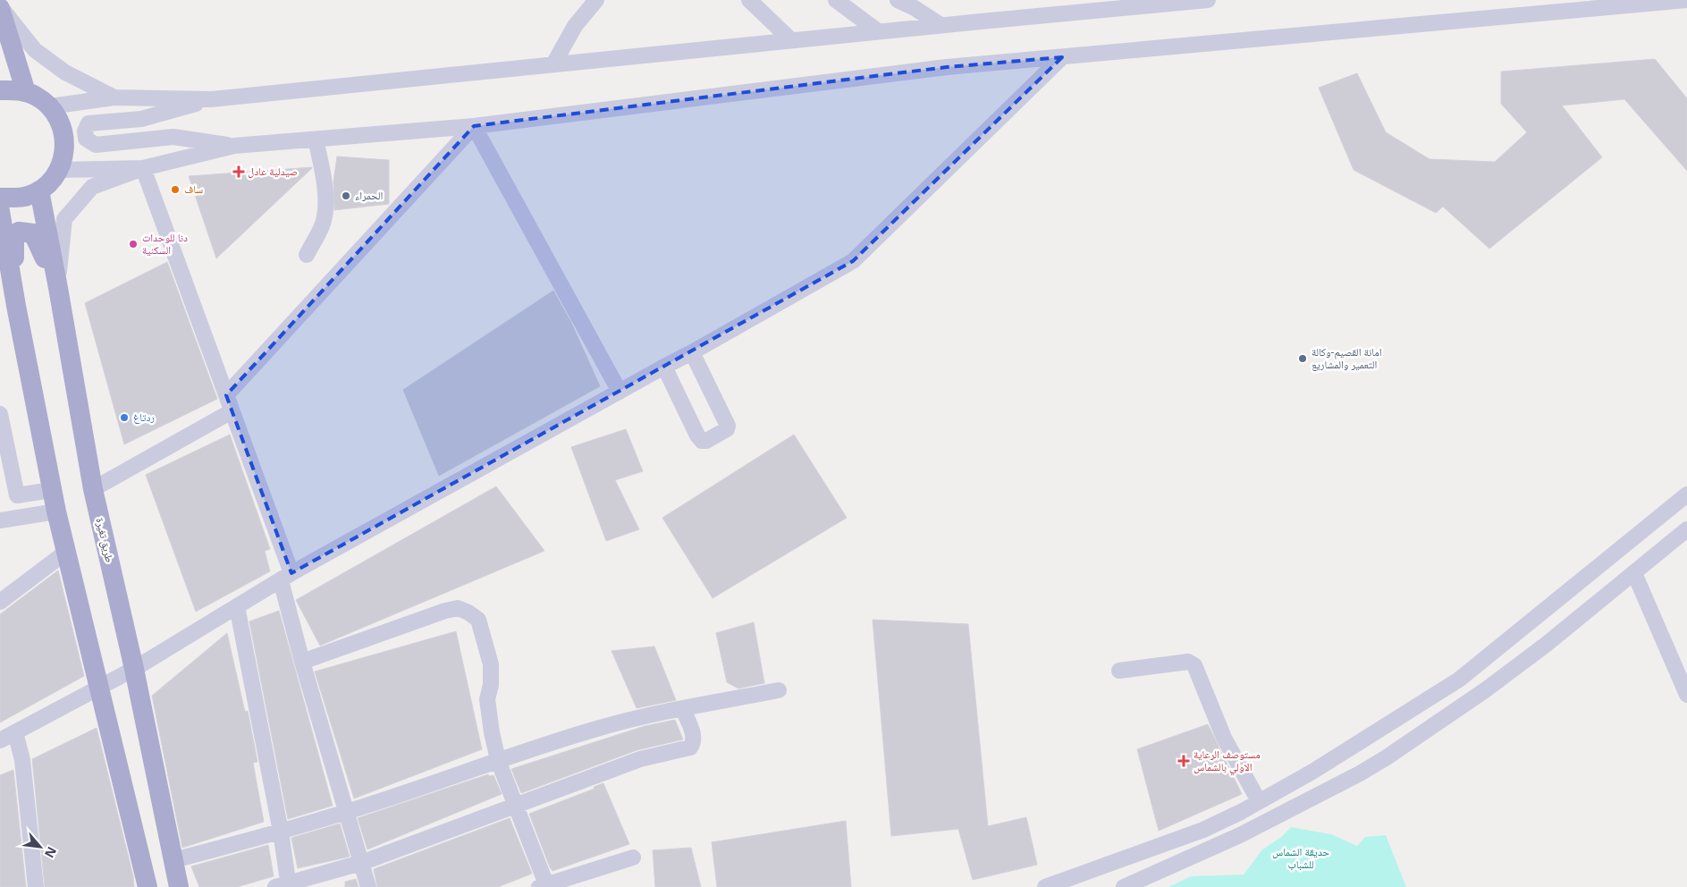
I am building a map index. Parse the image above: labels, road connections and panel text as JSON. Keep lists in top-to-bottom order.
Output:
{
  "streets": {
    "main road": ["طريق تغيرة"]
  },
  "parks": ["حديقة الشماس للشباب"],
  "places": {
    "health": ["صيدلية عادل", "مستوصف الرعاية الاولي بالشماس"],
    "other": [
      "ساف",
      "الحمراء",
      "دنا للوحدات السكنية",
      "امانة القصيم-وكالة التعمير والمشاريع",
      "ردتاغ"
    ]
  },
  "north": "bottom right"
}
